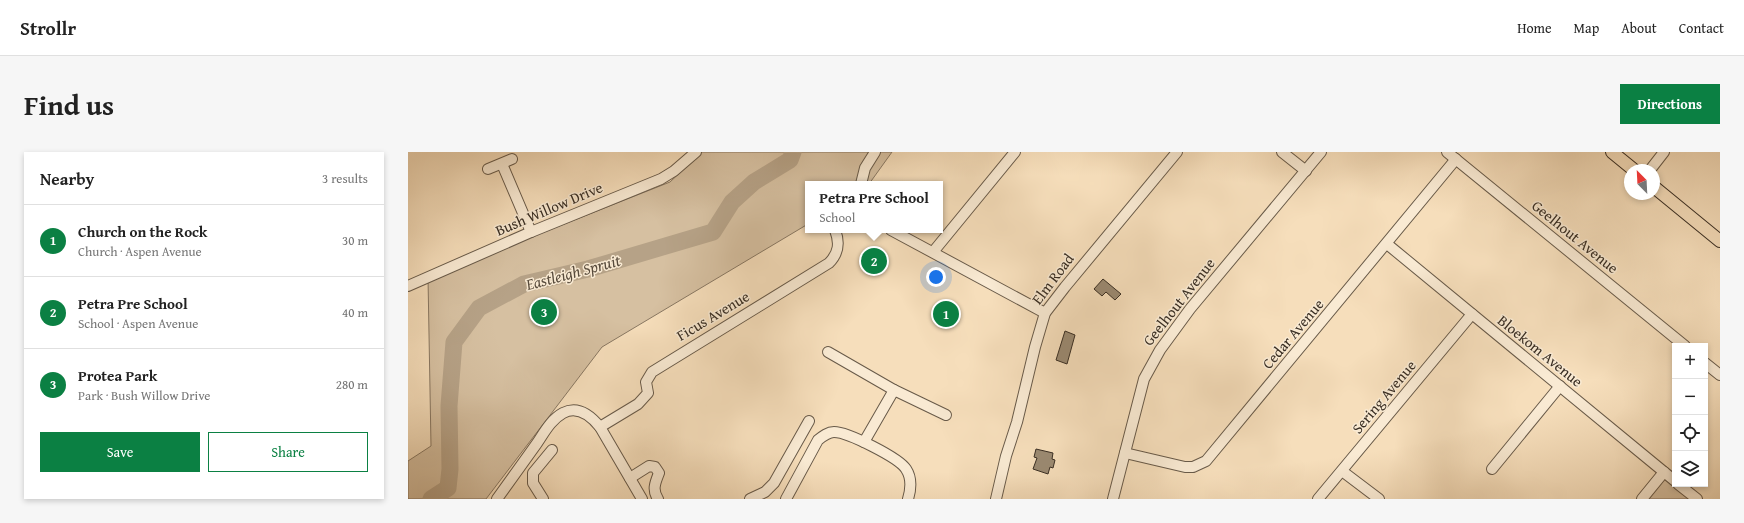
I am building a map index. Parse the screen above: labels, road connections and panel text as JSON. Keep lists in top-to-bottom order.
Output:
{
  "streets": {
    "street": [
      "Bush Willow Drive",
      "Geelhout Avenue",
      "Elm Road",
      "Ficus Avenue",
      "Cedar Avenue",
      "Bloekom Avenue",
      "Sering Avenue"
    ]
  },
  "crossings": [
    ["Geelhout Avenue", "Cedar Avenue"],
    ["Cedar Avenue", "Bloekom Avenue"],
    ["Bloekom Avenue", "Sering Avenue"]
  ],
  "water": ["Eastleigh Spruit"],
  "north": "top left",
  "page": {
    "header": "Strollr",
    "nav": [
      "Home",
      "Map",
      "About",
      "Contact"
    ],
    "title": "Find us",
    "buttons": [
      "Directions",
      ["Save", "Share"]
    ],
    "heading": ["Nearby", "3 results"],
    "popup": ["Petra Pre School", "School"],
    "list": [
      {
        "mark": "1",
        "name": "Church on the Rock",
        "note": "Church · Aspen Avenue",
        "value": "30 m"
      },
      {
        "mark": "2",
        "name": "Petra Pre School",
        "note": "School · Aspen Avenue",
        "value": "40 m"
      },
      {
        "mark": "3",
        "name": "Protea Park",
        "note": "Park · Bush Willow Drive",
        "value": "280 m"
      }
    ],
    "pins": ["2", "3", "1"],
    "map_buttons": ["+", "−"]
  }
}
